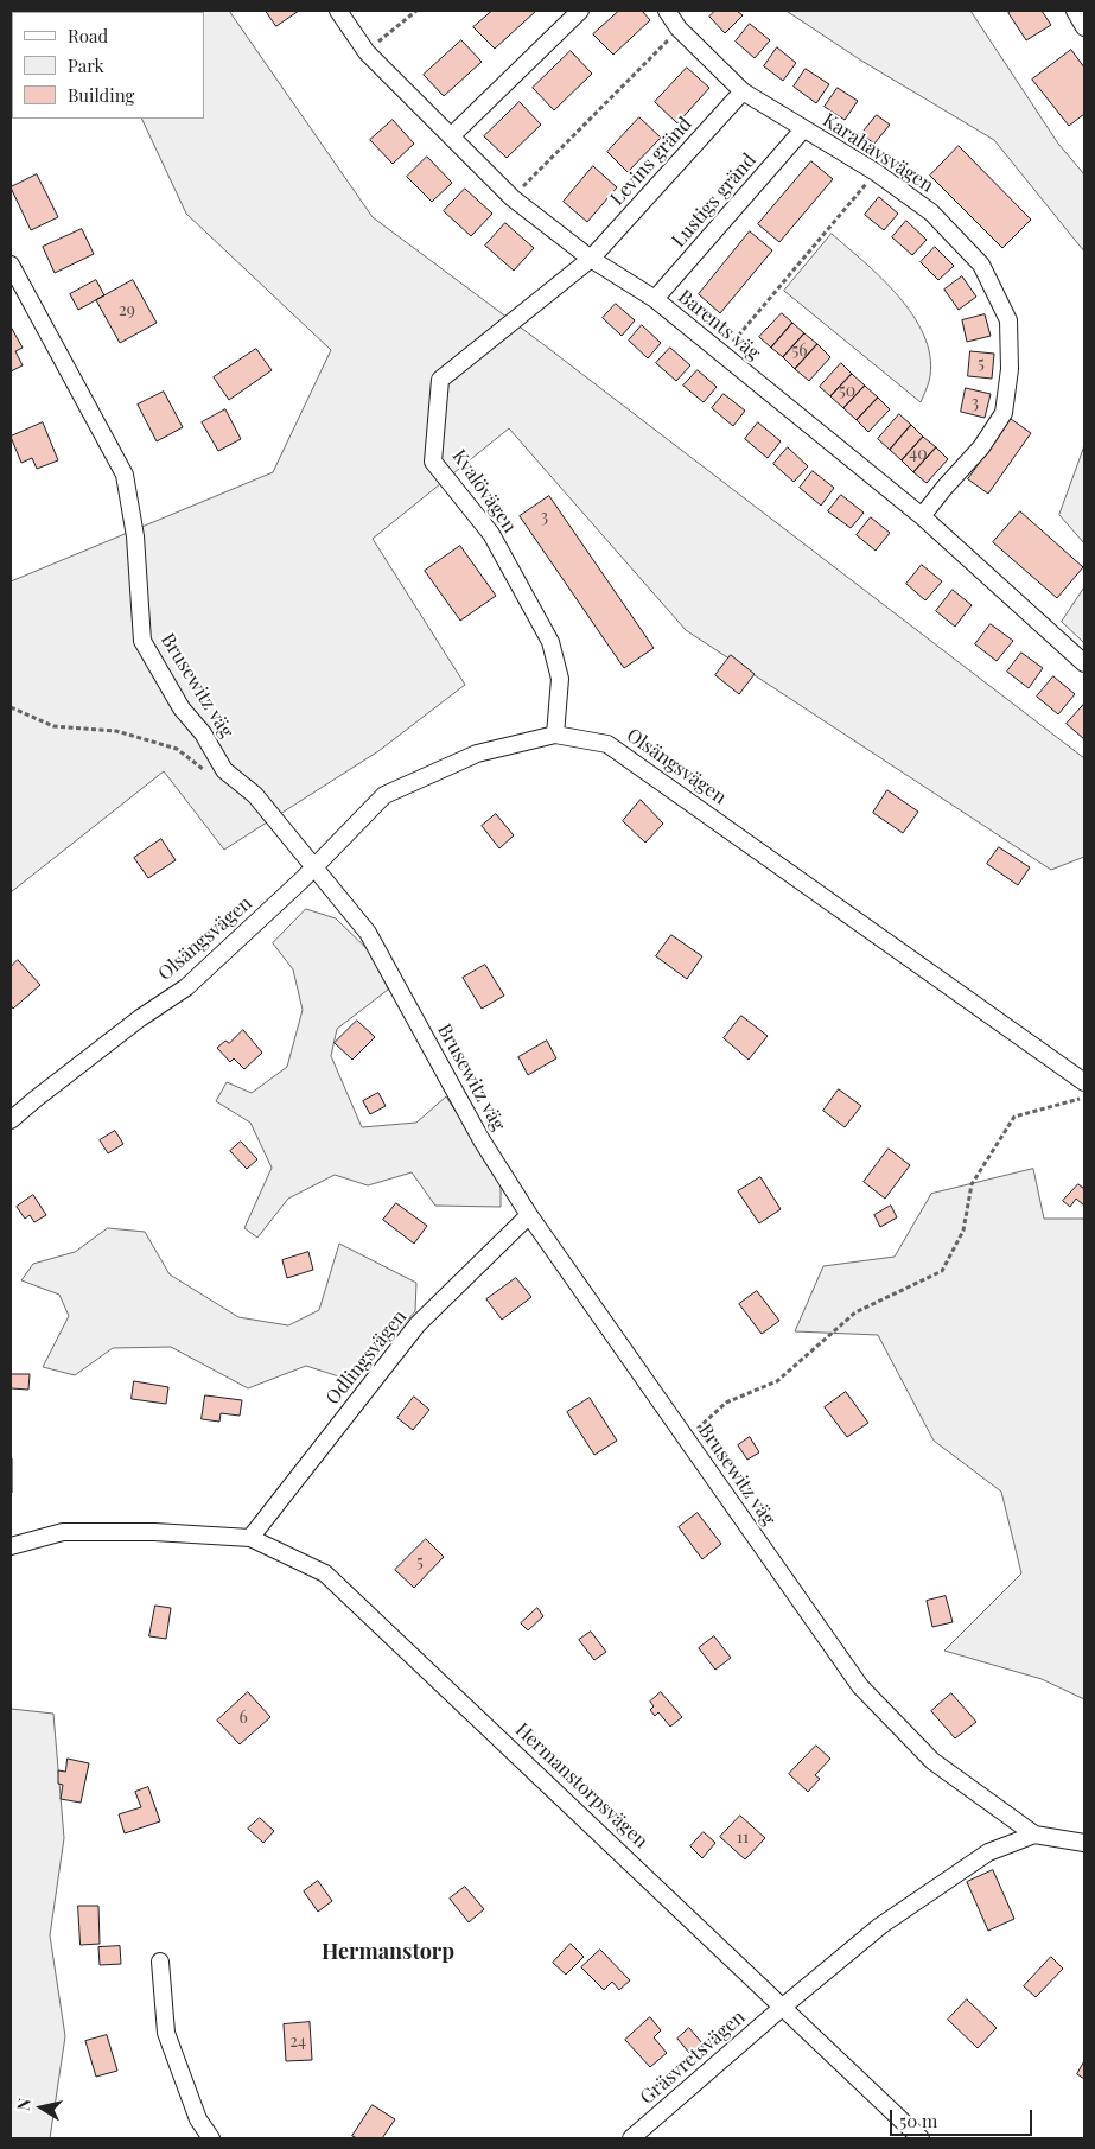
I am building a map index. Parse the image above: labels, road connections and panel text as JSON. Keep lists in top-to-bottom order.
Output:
{
  "streets": {
    "street": [
      "Karahavsvägen",
      "Levins gränd",
      "Lustigs gränd",
      "Barents väg",
      "Kvalövägen",
      "Brusewitz väg",
      "Olsängsvägen",
      "Odlingsvägen",
      "Hermanstorpsvägen",
      "Gräsvretsvägen"
    ]
  },
  "crossings": [
    ["Karahavsvägen", "Levins gränd"],
    ["Karahavsvägen", "Lustigs gränd"],
    ["Karahavsvägen", "Barents väg"],
    ["Levins gränd", "Barents väg"],
    ["Levins gränd", "Kvalövägen"],
    ["Lustigs gränd", "Barents väg"],
    ["Barents väg", "Kvalövägen"],
    ["Kvalövägen", "Olsängsvägen"],
    ["Brusewitz väg", "Olsängsvägen"],
    ["Brusewitz väg", "Odlingsvägen"],
    ["Odlingsvägen", "Hermanstorpsvägen"],
    ["Hermanstorpsvägen", "Gräsvretsvägen"]
  ],
  "districts": ["Hermanstorp"],
  "house_numbers": [
    "29",
    "56",
    "5",
    "50",
    "3",
    "40",
    "3",
    "5",
    "6",
    "11",
    "24"
  ],
  "legend": ["Road", "Park", "Building"],
  "scale_bar": "50 m",
  "north": "left"
}
